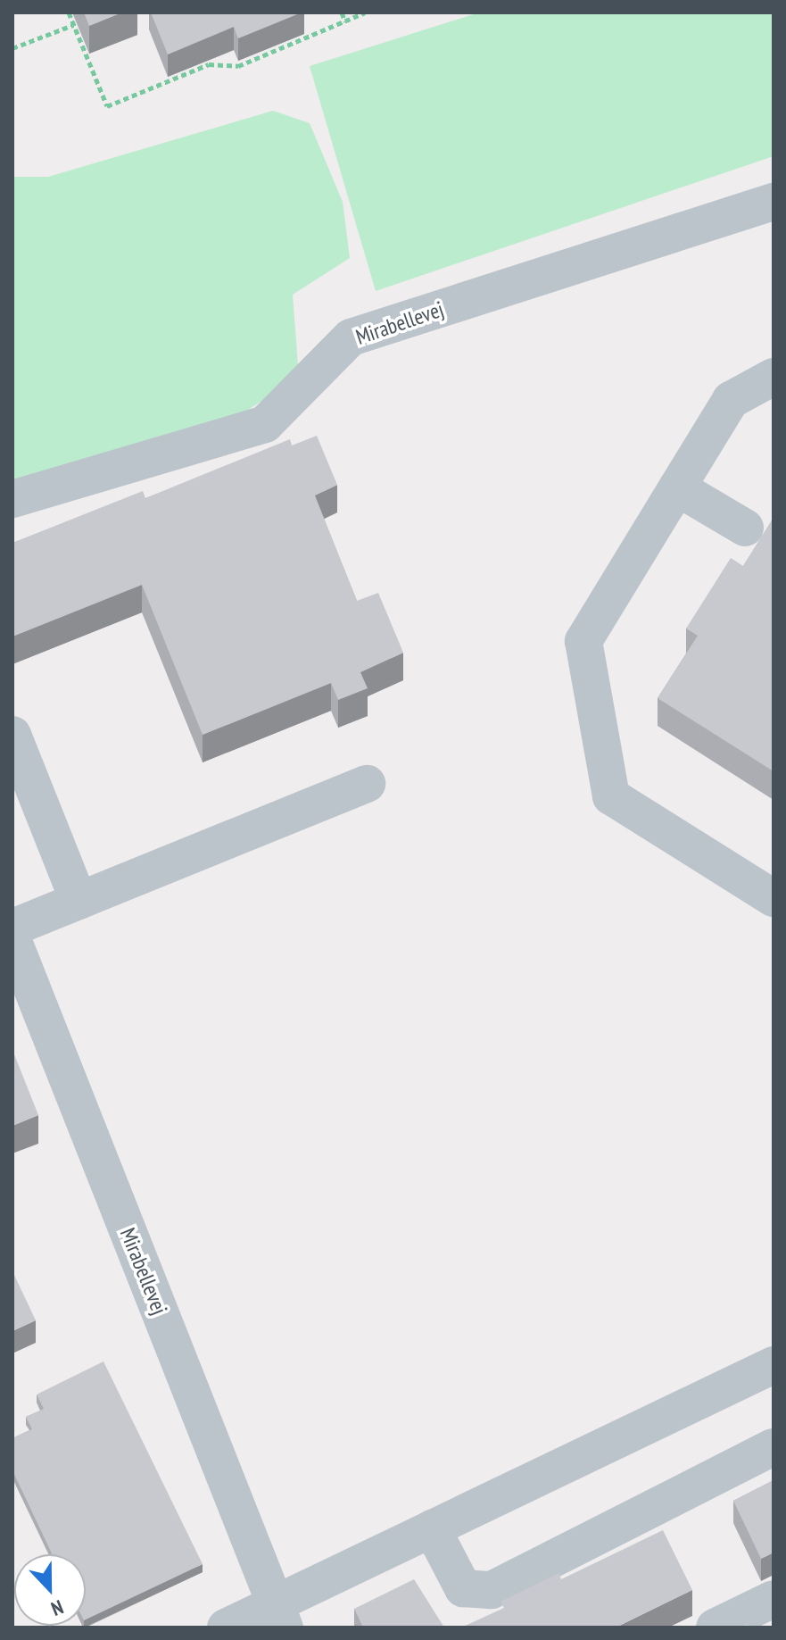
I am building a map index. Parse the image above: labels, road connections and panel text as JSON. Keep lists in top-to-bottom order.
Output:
{
  "streets": {
    "street": ["Mirabellevej"]
  },
  "north": "bottom"
}
